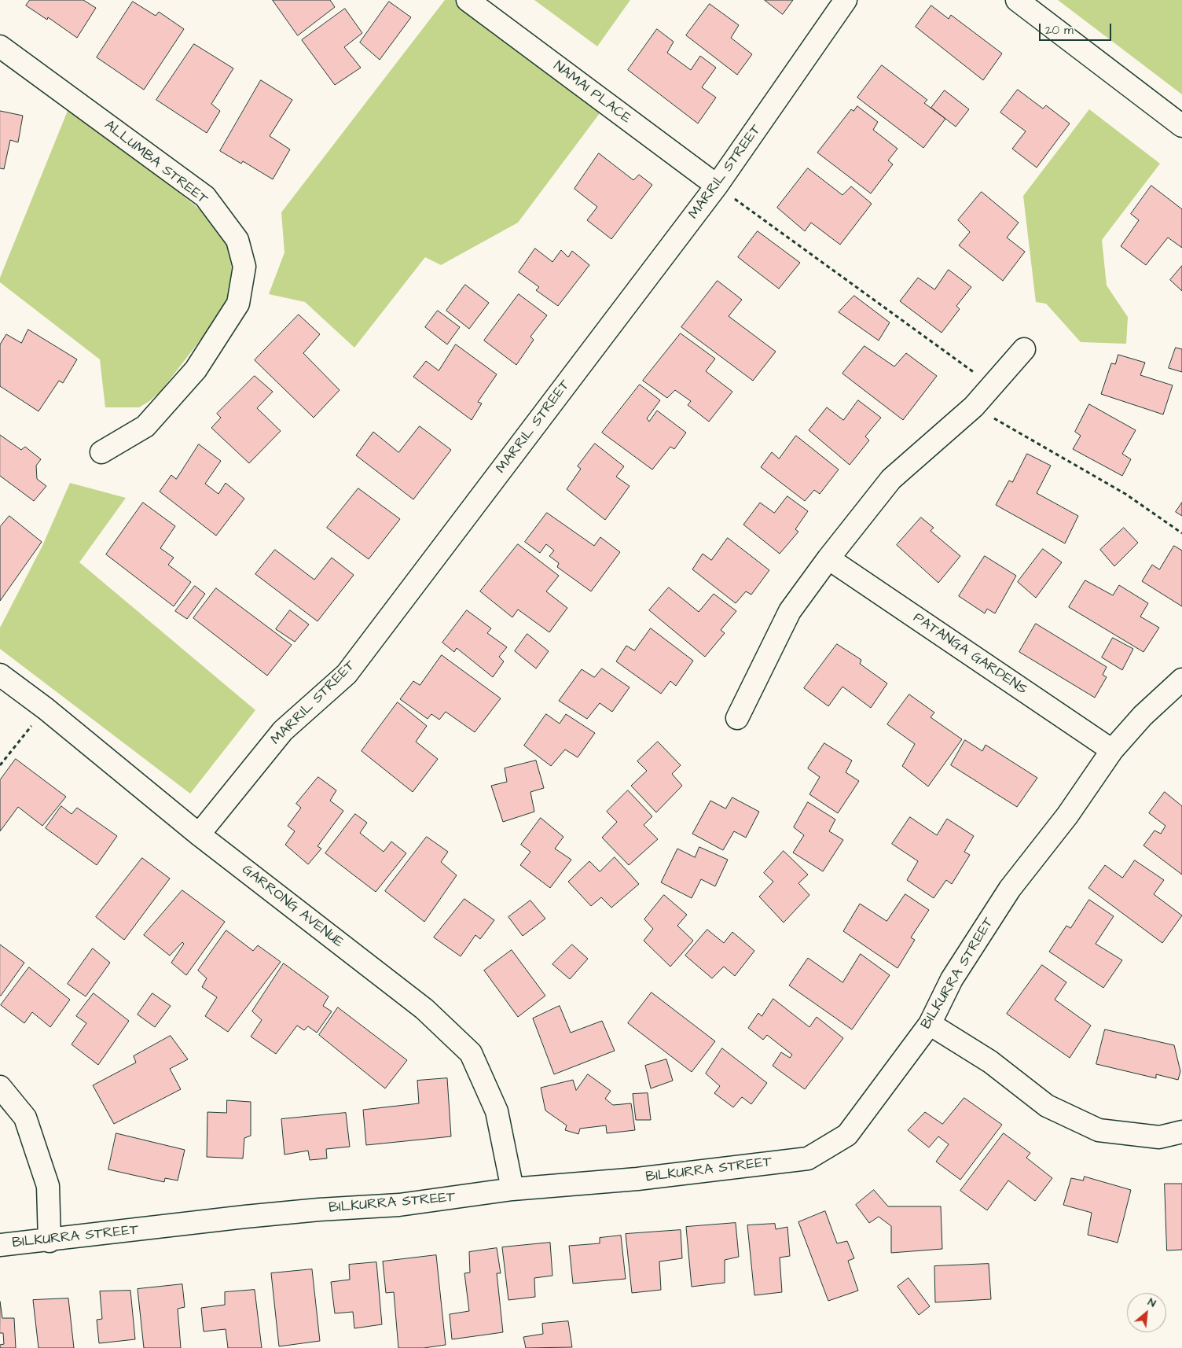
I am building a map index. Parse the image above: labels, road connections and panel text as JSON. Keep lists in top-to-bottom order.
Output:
{
  "streets": {
    "street": [
      "NAMAI PLACE",
      "ALLUMBA STREET",
      "MARRIL STREET",
      "PATANGA GARDENS",
      "GARRONG AVENUE",
      "BILKURRA STREET"
    ]
  },
  "crossings": [
    ["NAMAI PLACE", "MARRIL STREET"],
    ["MARRIL STREET", "GARRONG AVENUE"],
    ["PATANGA GARDENS", "BILKURRA STREET"],
    ["GARRONG AVENUE", "BILKURRA STREET"]
  ],
  "scale_bar": "20 m",
  "north": "top right"
}
